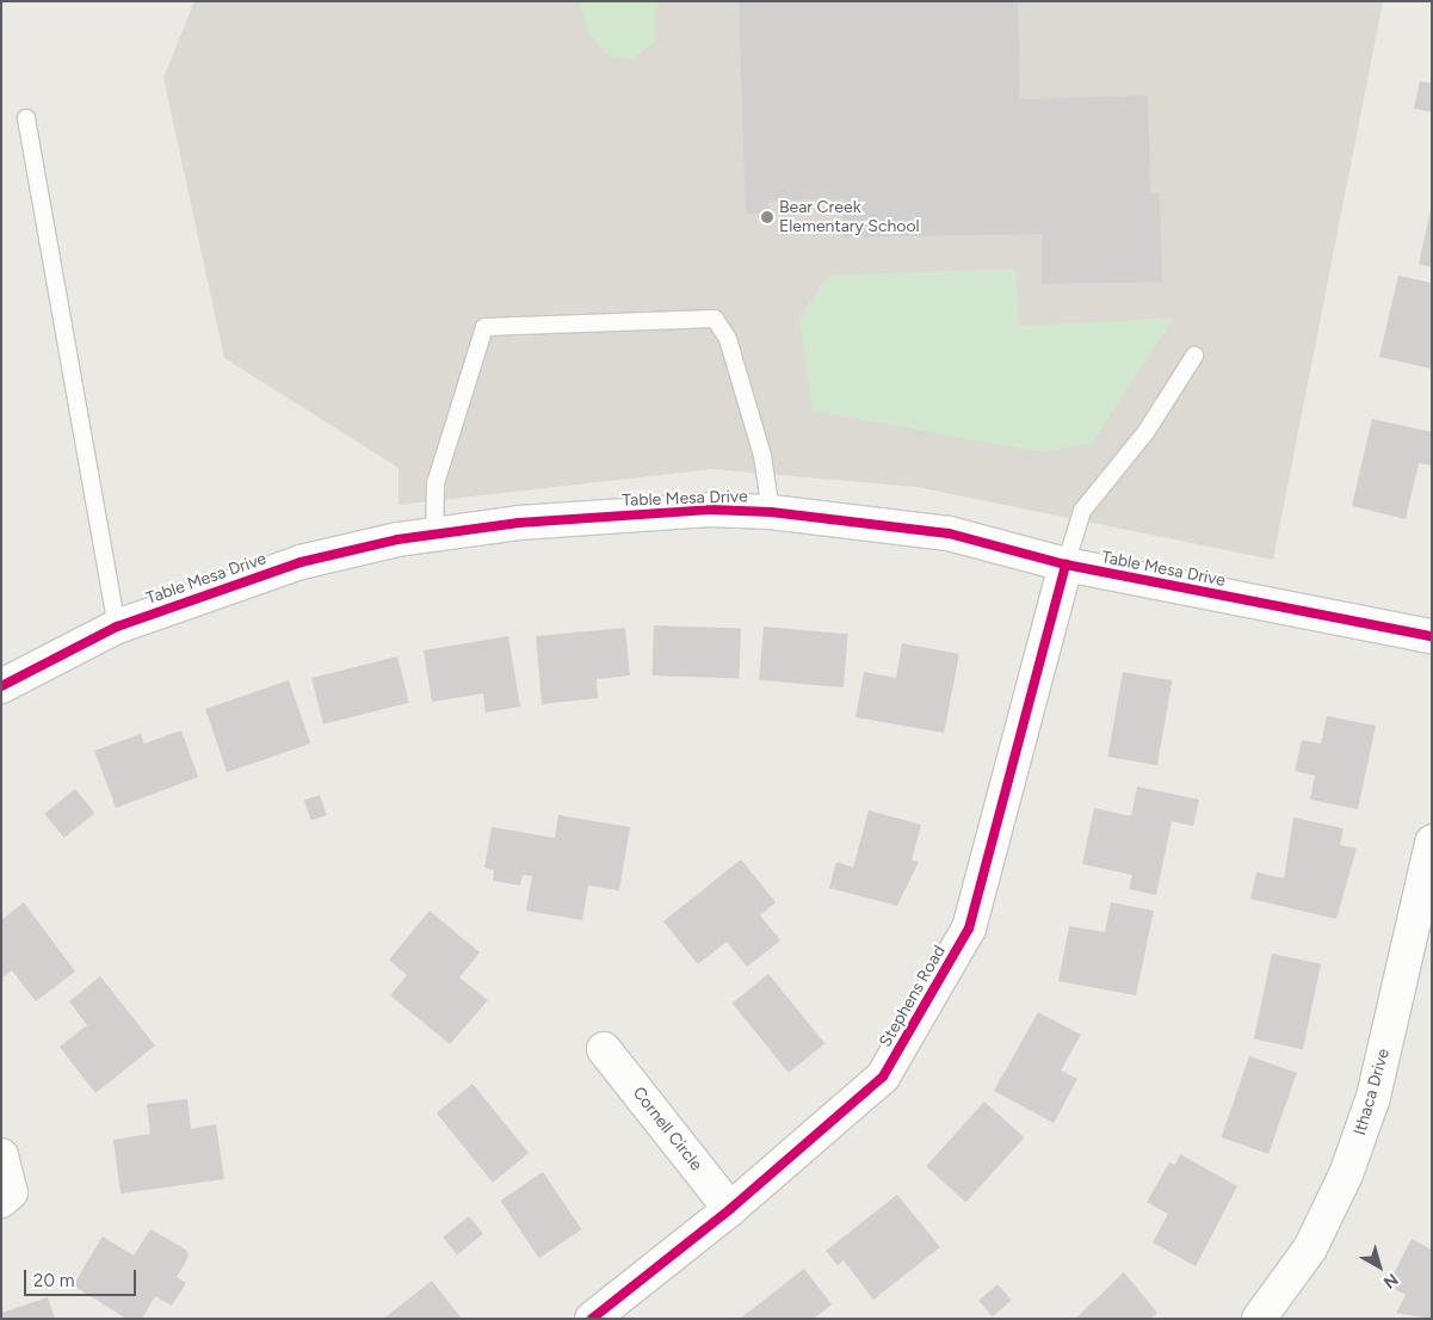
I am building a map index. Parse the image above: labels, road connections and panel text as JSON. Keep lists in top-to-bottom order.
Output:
{
  "streets": {
    "street": [
      "Table Mesa Drive",
      "Stephens Road",
      "Ithaca Drive",
      "Cornell Circle"
    ]
  },
  "crossings": [
    ["Table Mesa Drive", "Stephens Road"],
    ["Stephens Road", "Cornell Circle"]
  ],
  "places": ["Bear Creek Elementary School"],
  "scale_bar": "20 m",
  "north": "bottom right"
}
